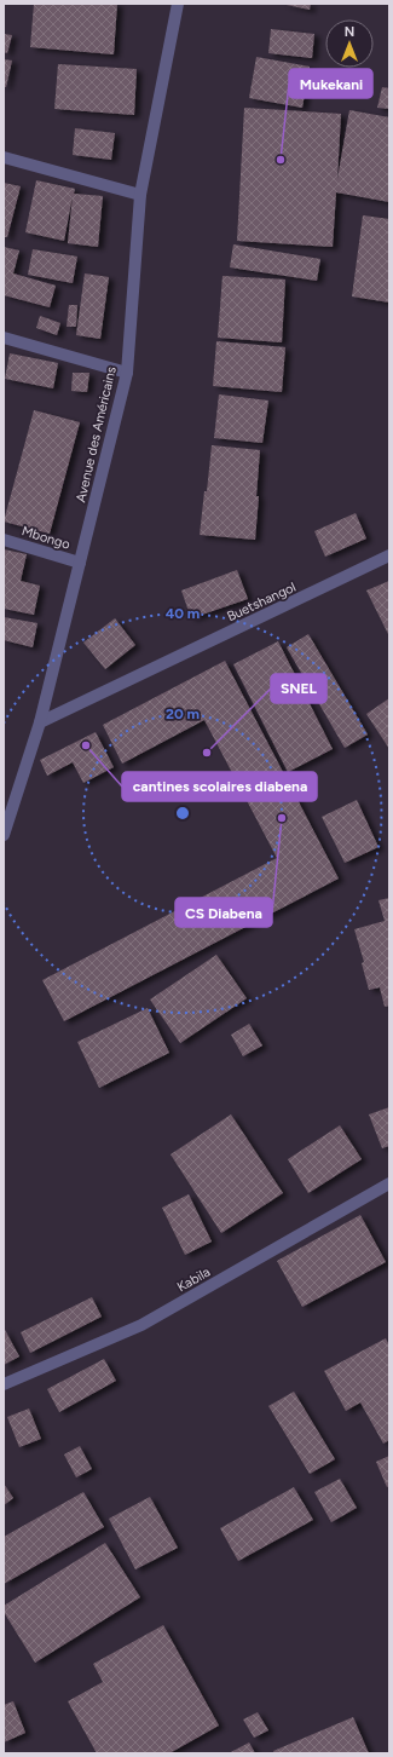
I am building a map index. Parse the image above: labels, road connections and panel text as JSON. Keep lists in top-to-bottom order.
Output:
{
  "streets": {
    "street": [
      "Avenue des Américains",
      "Mbongo",
      "Buetshangol",
      "Kabila"
    ]
  },
  "crossings": [
    ["Avenue des Américains", "Mbongo"],
    ["Avenue des Américains", "Buetshangol"]
  ],
  "places": [
    "Mukekani",
    "cantines scolaires diabena",
    "SNEL",
    "CS Diabena"
  ],
  "north": "top",
  "rings": ["40 m", "20 m"]
}
